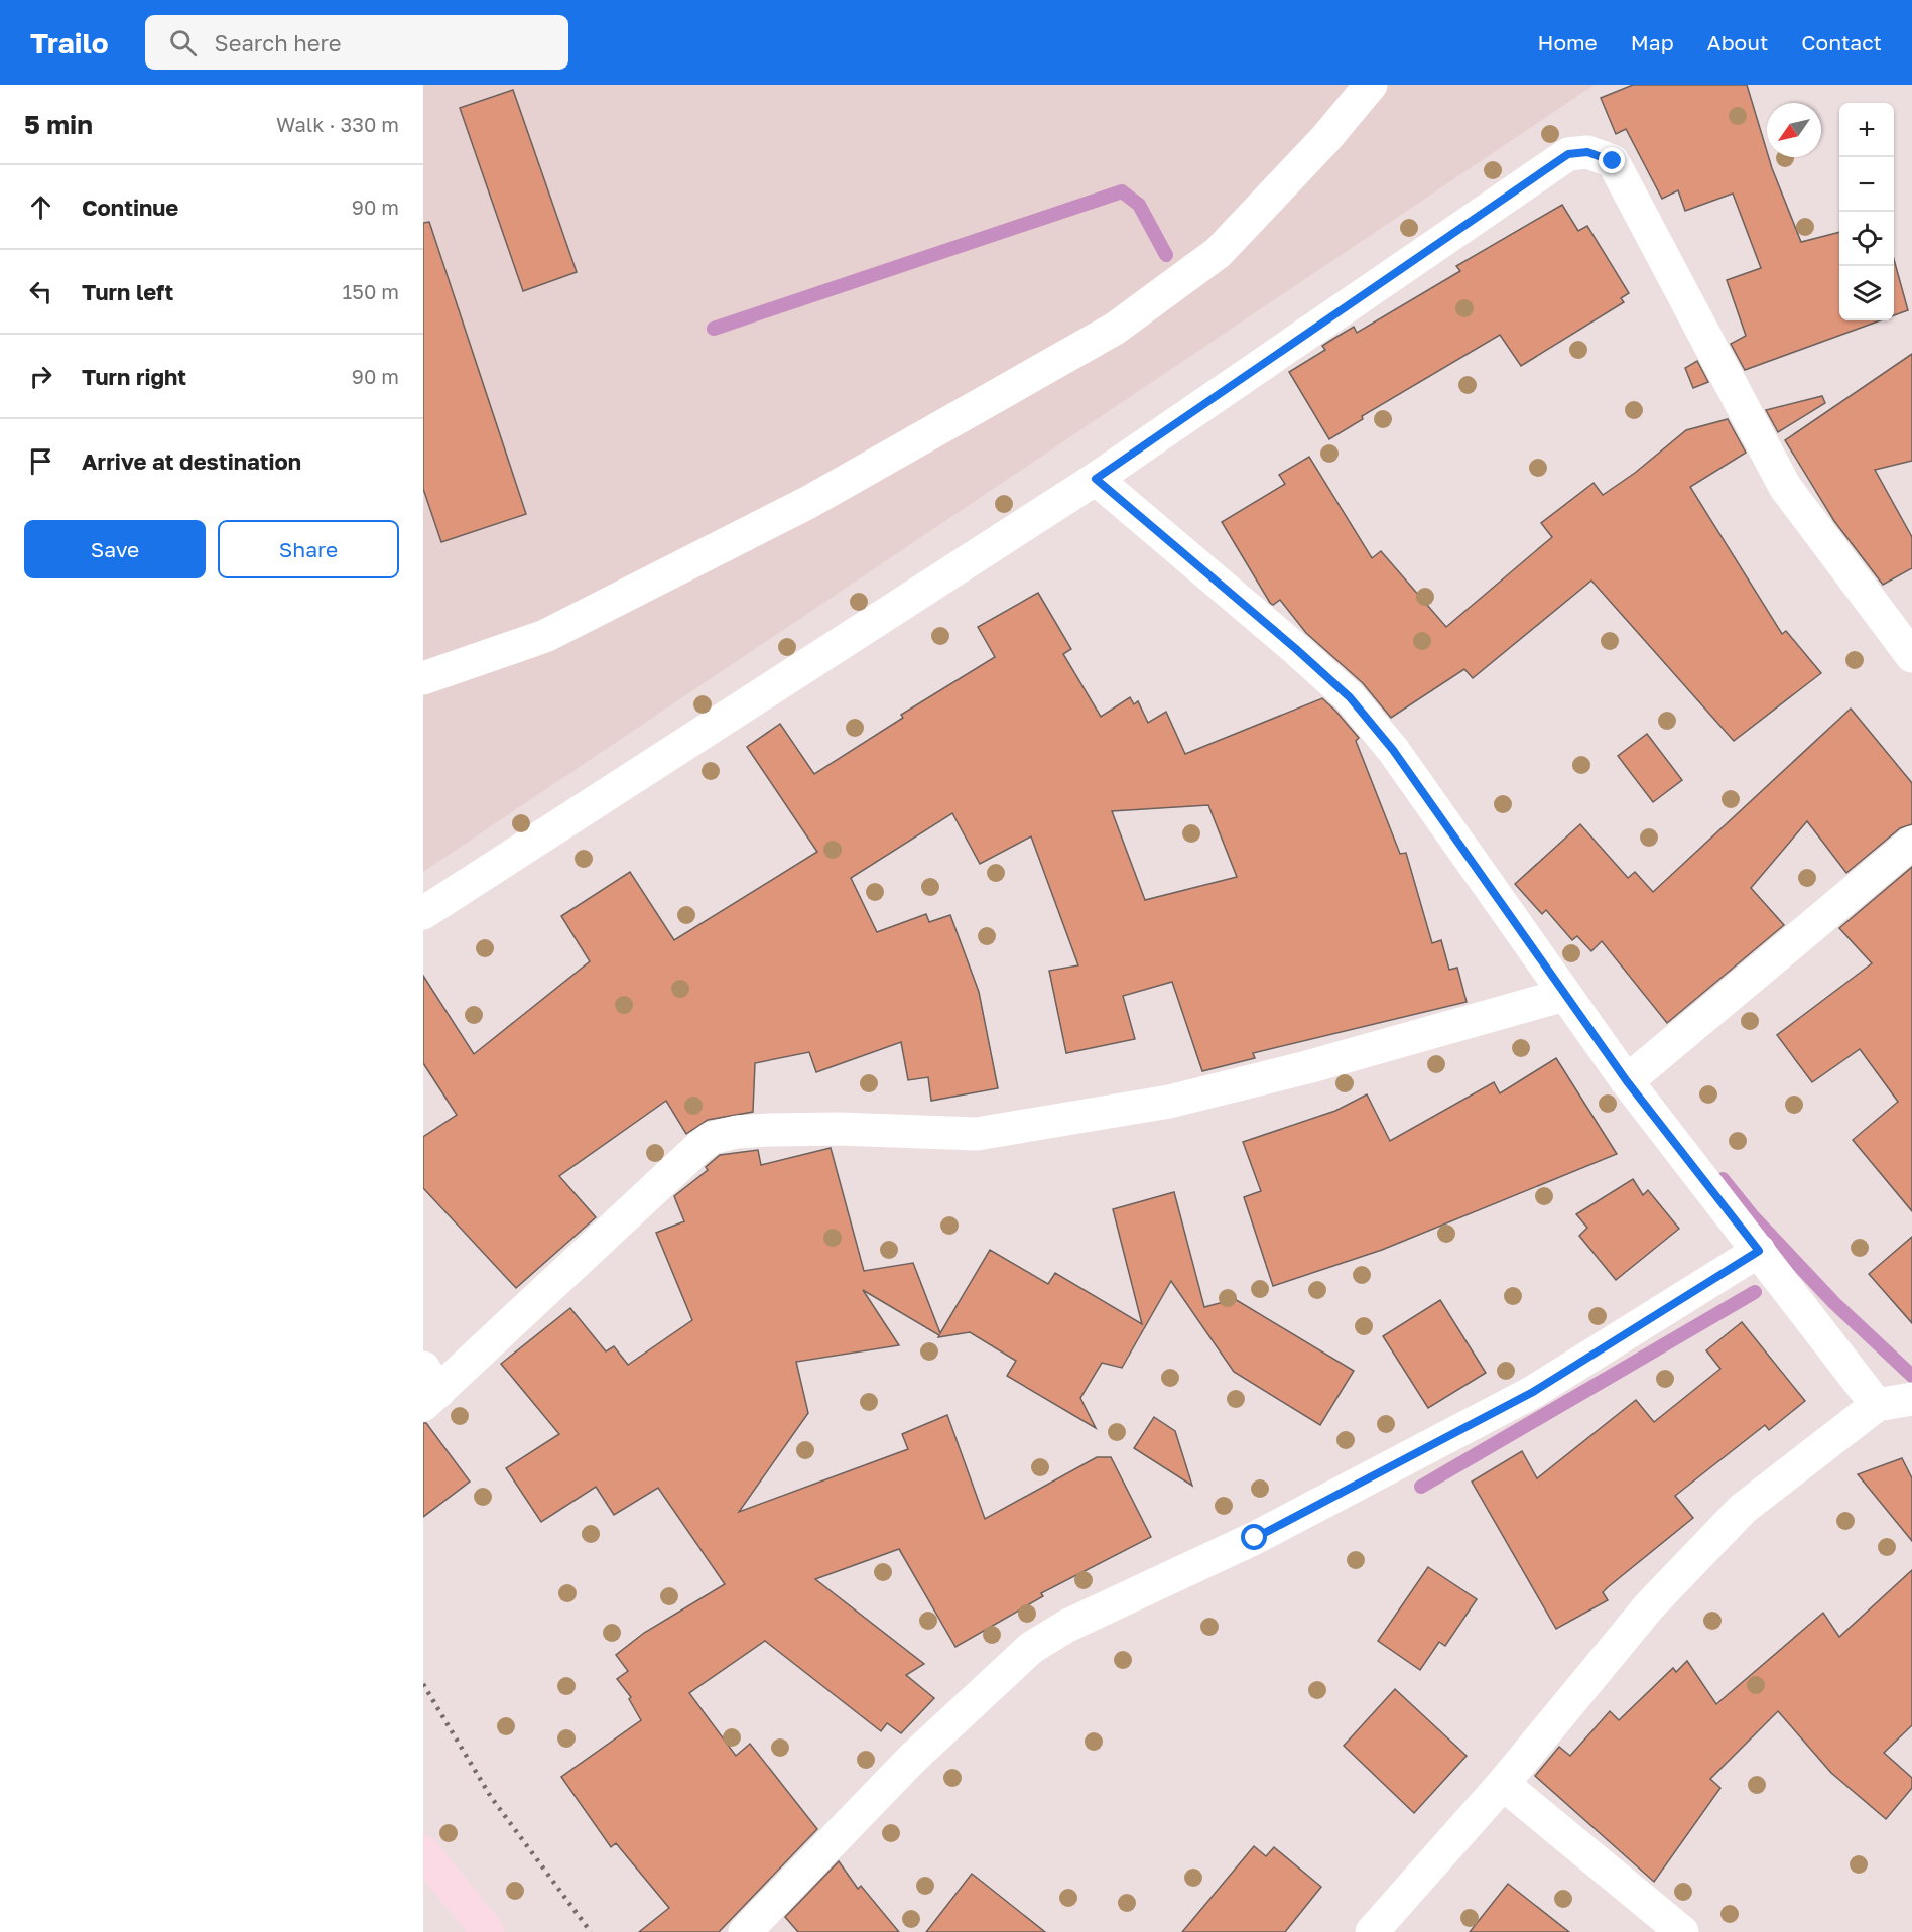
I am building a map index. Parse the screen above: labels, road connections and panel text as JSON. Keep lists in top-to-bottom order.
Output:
{
  "north": "bottom left",
  "page": {
    "header": "Trailo",
    "search": "Search here",
    "nav": [
      "Home",
      "Map",
      "About",
      "Contact"
    ],
    "heading": ["5 min", "Walk · 330 m"],
    "map_buttons": ["+", "−"],
    "list": [
      ["Continue", "90 m"],
      ["Turn left", "150 m"],
      ["Turn right", "90 m"],
      "Arrive at destination"
    ],
    "buttons": ["Save", "Share"]
  }
}
